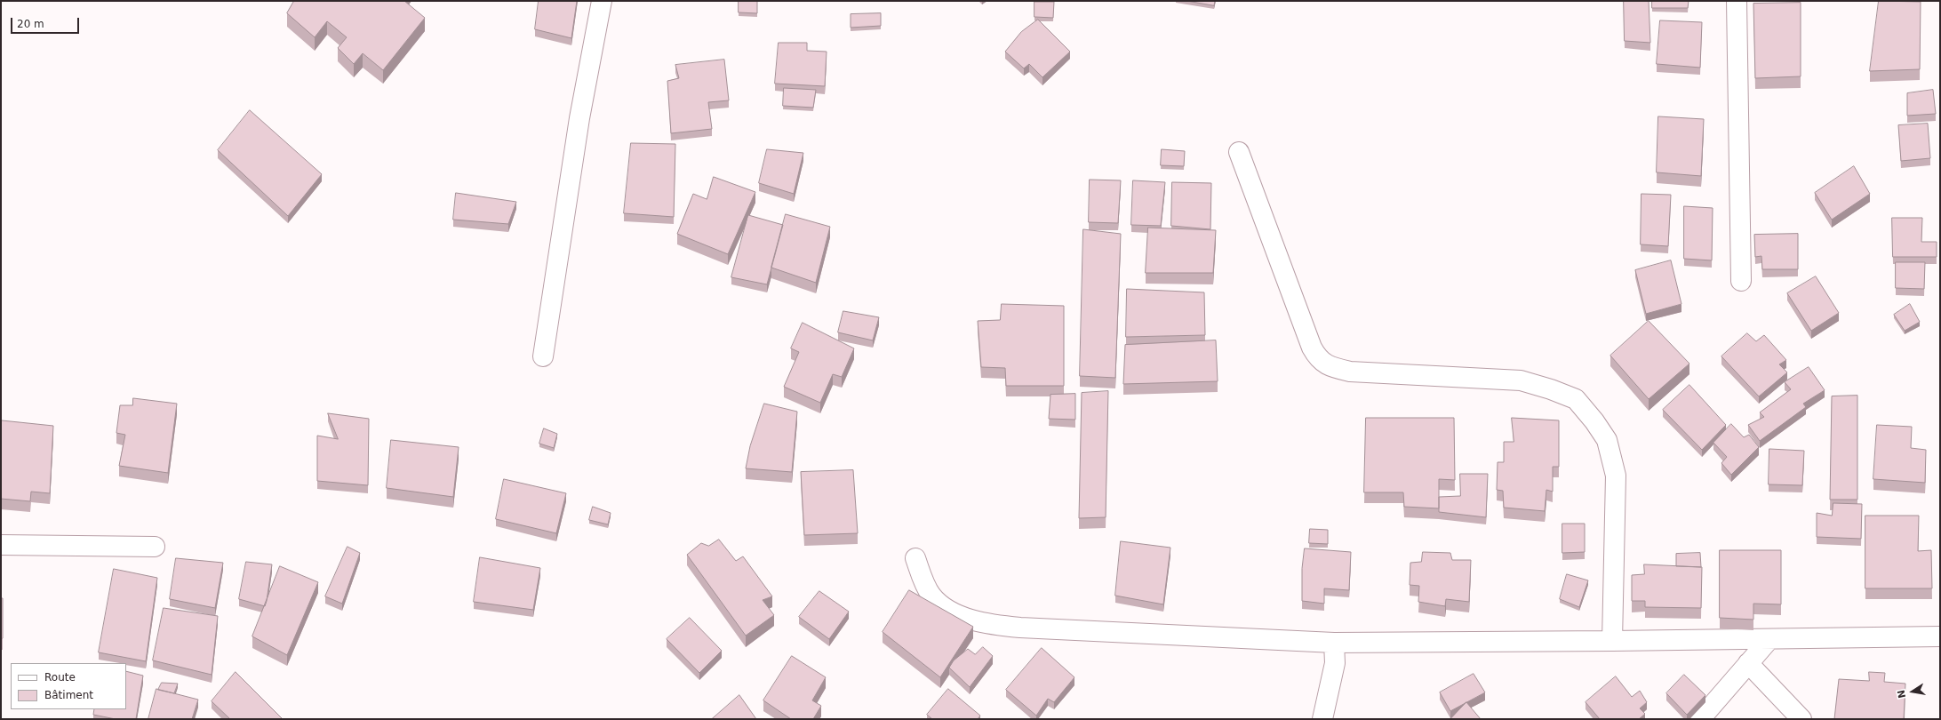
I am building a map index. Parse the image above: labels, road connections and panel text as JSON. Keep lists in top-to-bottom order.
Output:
{
  "legend": ["Route", "Bâtiment"],
  "scale_bar": "20 m",
  "north": "left"
}
